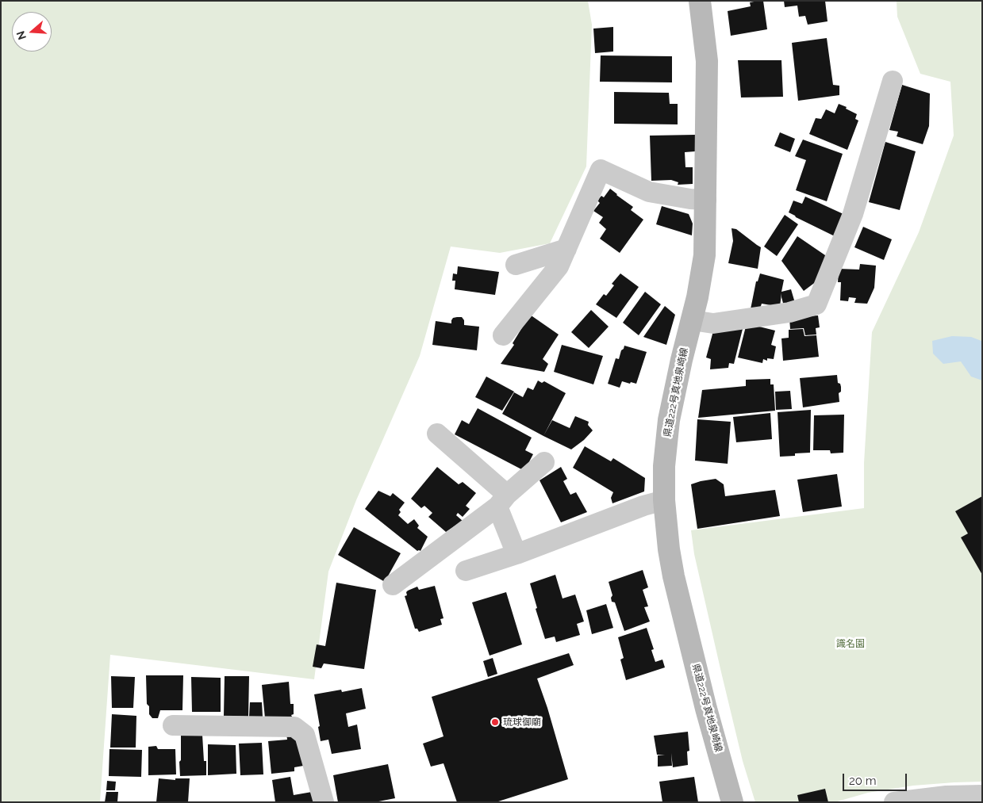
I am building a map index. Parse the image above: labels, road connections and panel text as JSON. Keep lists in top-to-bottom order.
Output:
{
  "streets": {
    "main road": ["県道222号真地泉崎線"]
  },
  "parks": ["識名園"],
  "places": ["琉球御廟"],
  "scale_bar": "20 m",
  "north": "left"
}
